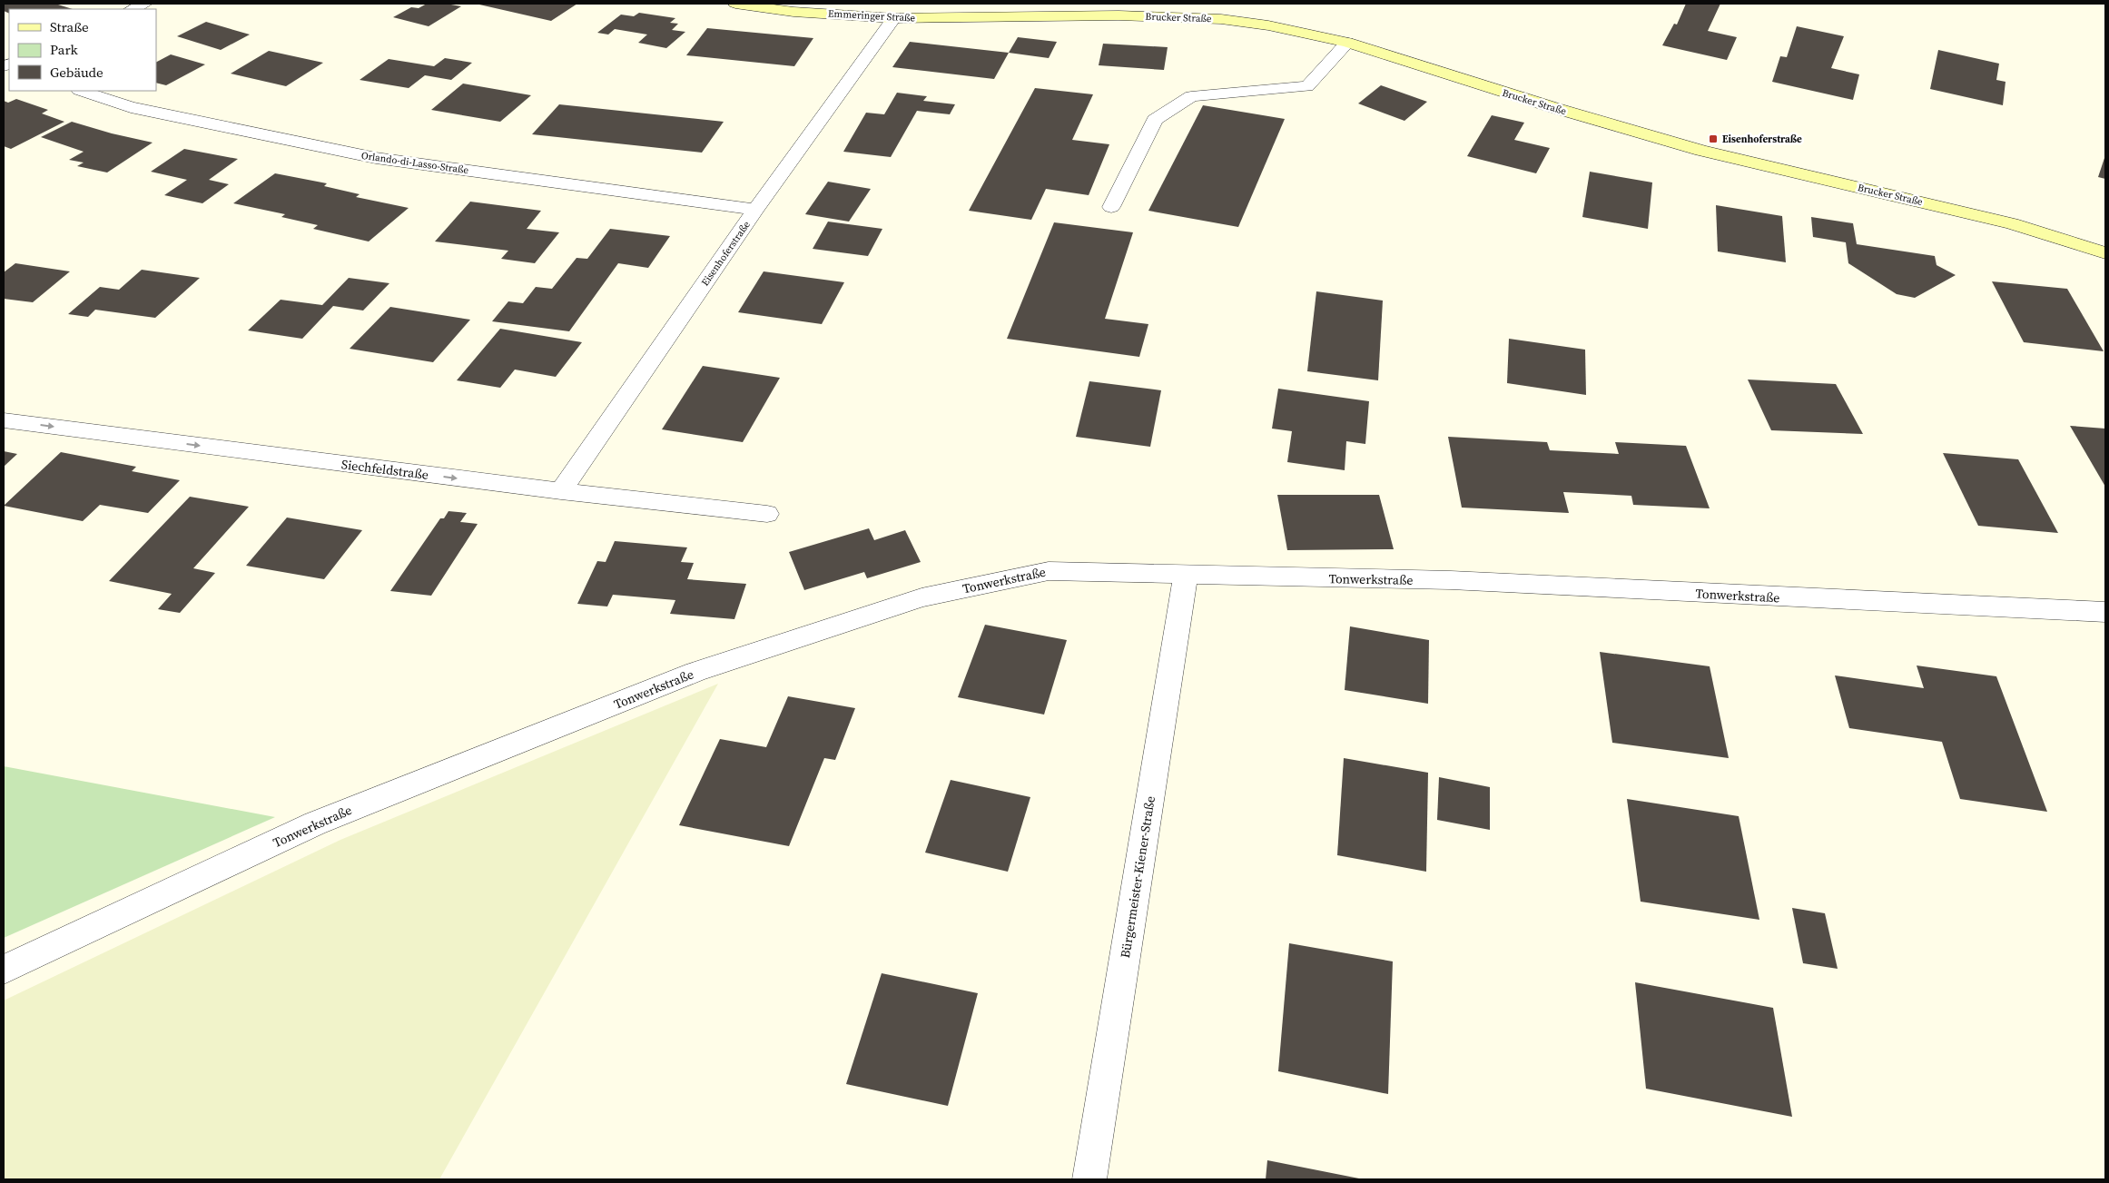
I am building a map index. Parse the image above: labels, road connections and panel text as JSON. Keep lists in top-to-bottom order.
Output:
{
  "streets": {
    "street": [
      "Emmeringer Straße",
      "Brucker Straße",
      "Orlando-di-Lasso-Straße",
      "Eisenhoferstraße",
      "Siechfeldstraße",
      "Tonwerkstraße",
      "Bürgermeister-Kiener-Straße"
    ]
  },
  "crossings": [
    ["Emmeringer Straße", "Brucker Straße"],
    ["Emmeringer Straße", "Eisenhoferstraße"],
    ["Orlando-di-Lasso-Straße", "Eisenhoferstraße"],
    ["Eisenhoferstraße", "Siechfeldstraße"],
    ["Tonwerkstraße", "Bürgermeister-Kiener-Straße"]
  ],
  "one_way": ["Siechfeldstraße"],
  "places": {
    "transit": ["Eisenhoferstraße"]
  },
  "legend": ["Straße", "Park", "Gebäude"]
}
